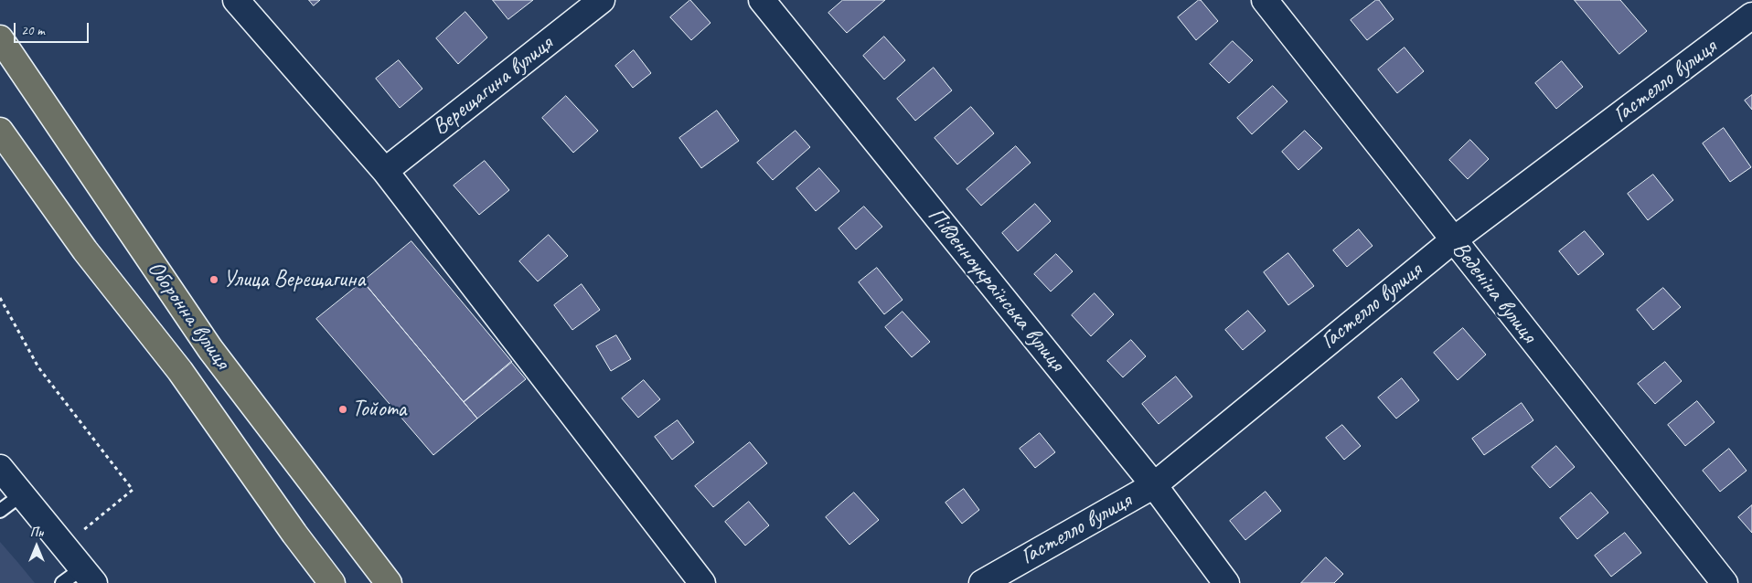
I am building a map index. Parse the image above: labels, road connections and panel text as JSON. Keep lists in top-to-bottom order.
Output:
{
  "streets": {
    "main road": ["Оборонна вулиця"],
    "street": [
      "Гастелло вулиця",
      "Верещагина вулиця",
      "Південноукраїнська вулиця",
      "Веденіна вулиця"
    ]
  },
  "crossings": [
    ["Гастелло вулиця", "Південноукраїнська вулиця"],
    ["Гастелло вулиця", "Веденіна вулиця"]
  ],
  "places": ["Улица Верещагина", "Тойота"],
  "scale_bar": "20 m",
  "north": "top"
}
